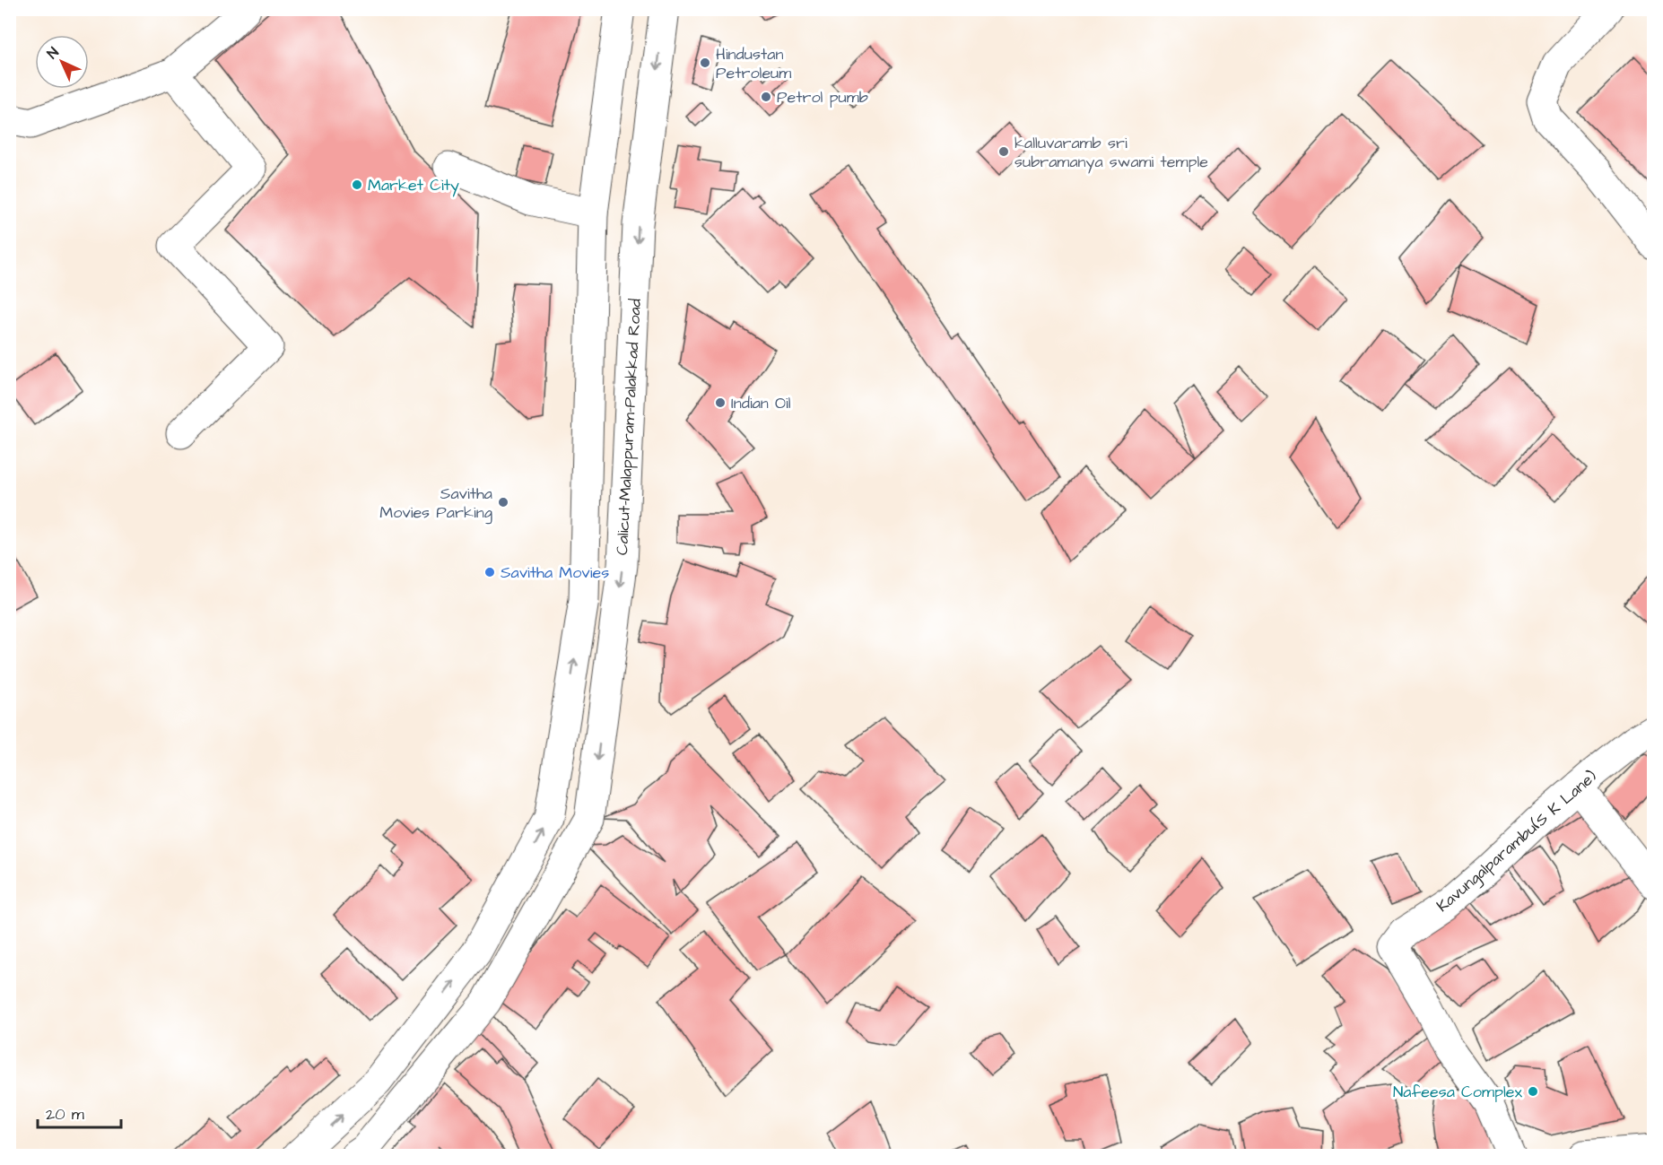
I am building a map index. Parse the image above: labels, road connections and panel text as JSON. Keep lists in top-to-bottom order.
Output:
{
  "streets": {
    "main road": ["Calicut-Malappuram-Palakkad Road", "Kavungalparambu(S K Lane)"]
  },
  "places": [
    "Hindustan Petroleum",
    "Petrol pumb",
    "kalluvaramb sri subramanya swami temple",
    "Market City",
    "Indian Oil",
    "Savitha Movies Parking",
    "Savitha Movies",
    "Nafeesa Complex"
  ],
  "scale_bar": "20 m",
  "north": "top left"
}
